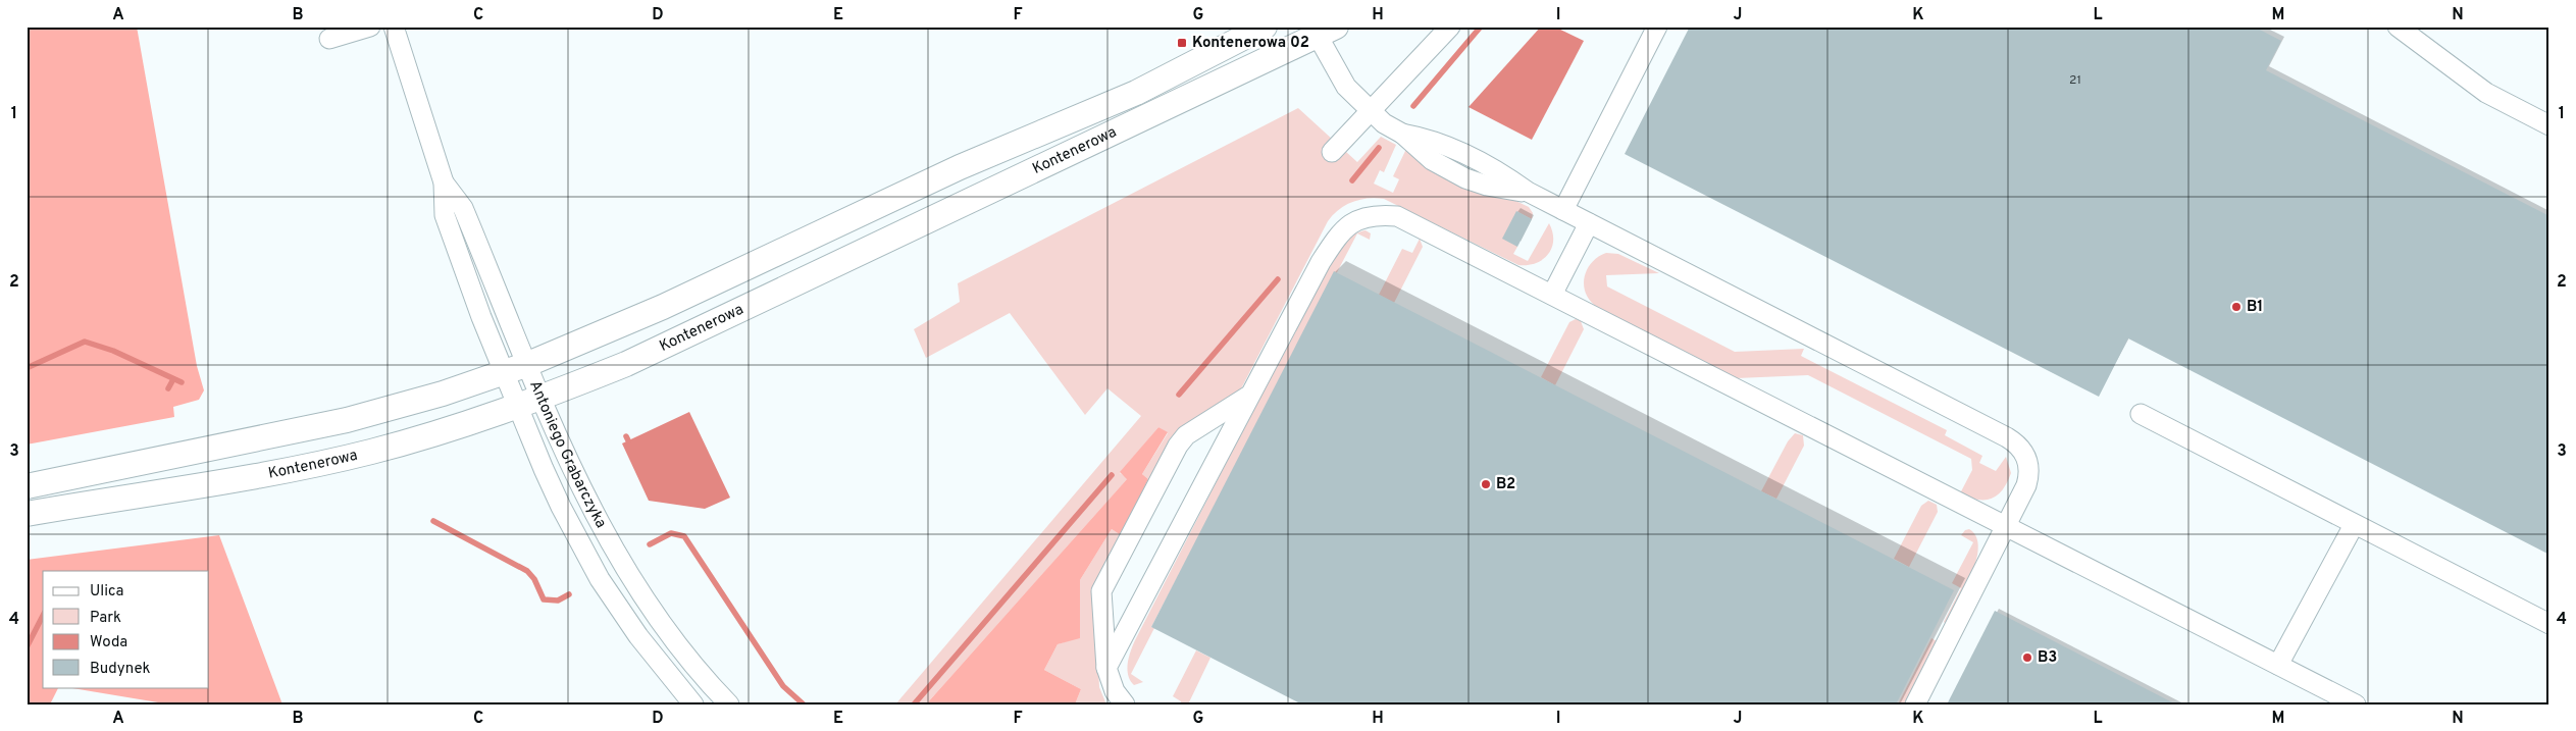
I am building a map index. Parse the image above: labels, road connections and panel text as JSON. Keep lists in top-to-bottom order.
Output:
{
  "streets": {
    "main road": ["Kontenerowa"],
    "street": ["Antoniego Grabarczyka"]
  },
  "crossings": [
    ["Kontenerowa", "Antoniego Grabarczyka"]
  ],
  "places": {
    "transit": ["Kontenerowa 02"],
    "other": ["B1", "B2", "B3"]
  },
  "house_numbers": ["21"],
  "legend": [
    "Ulica",
    "Park",
    "Woda",
    "Budynek"
  ],
  "grid": {
    "columns": [
      "A",
      "B",
      "C",
      "D",
      "E",
      "F",
      "G",
      "H",
      "I",
      "J",
      "K",
      "L",
      "M",
      "N"
    ],
    "rows": [
      "1",
      "2",
      "3",
      "4"
    ]
  }
}
